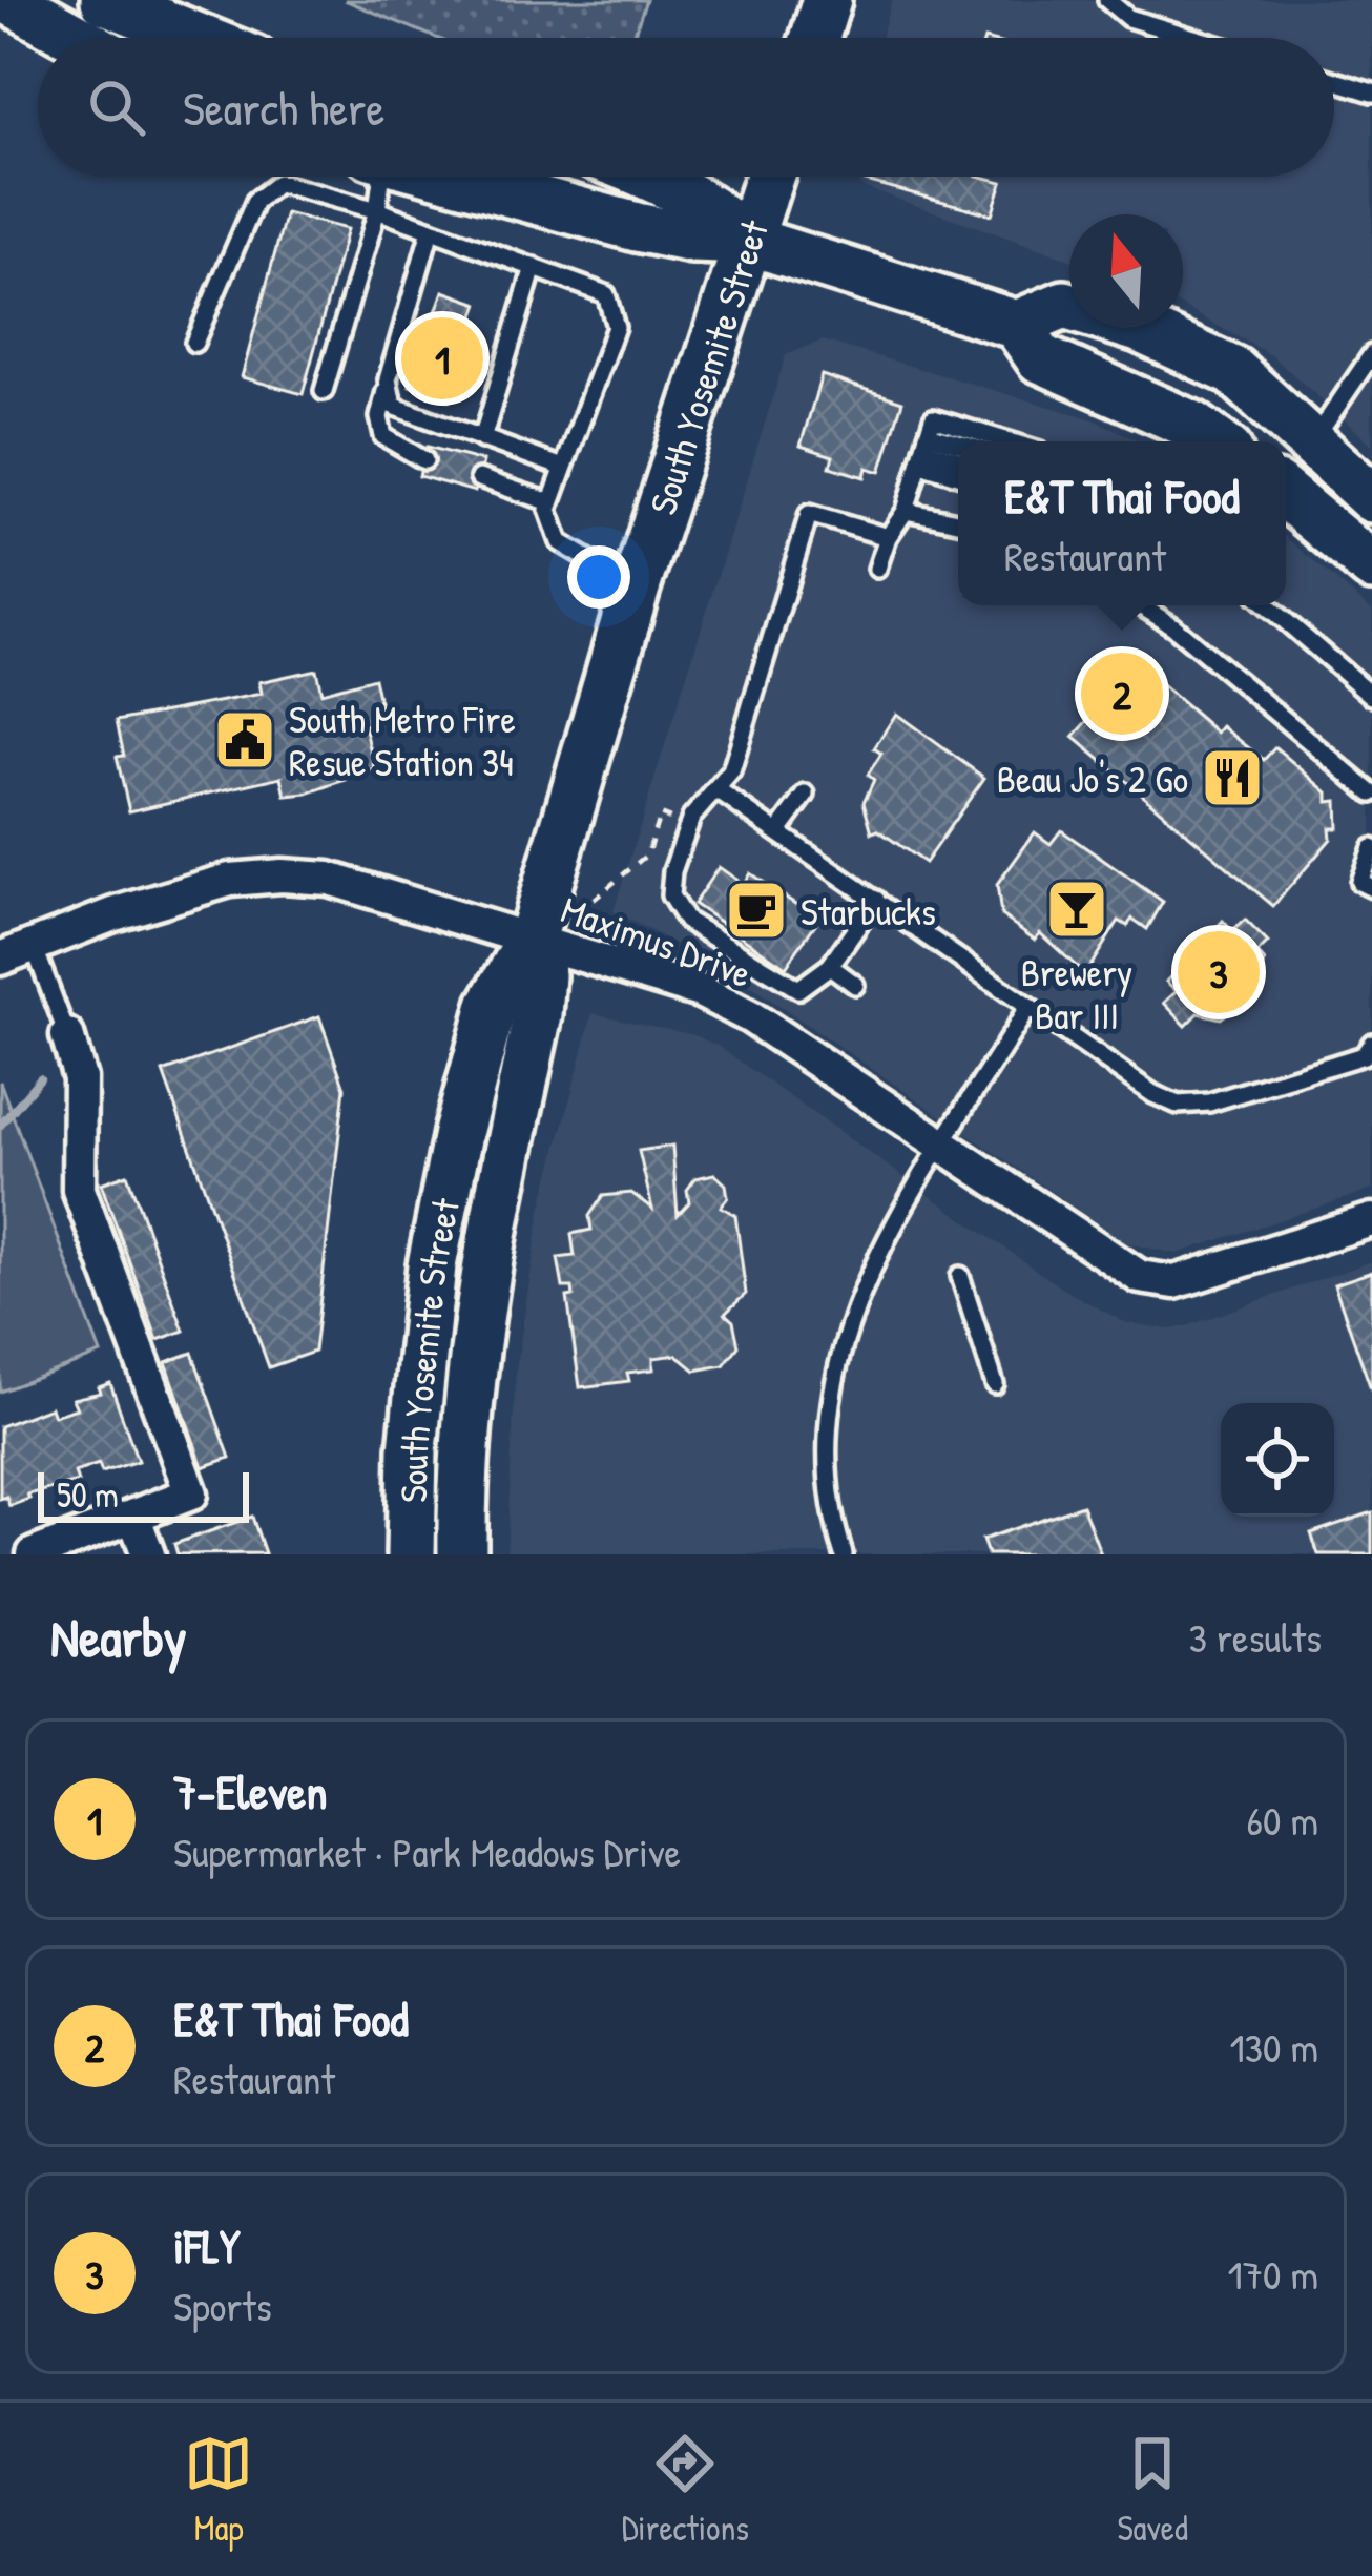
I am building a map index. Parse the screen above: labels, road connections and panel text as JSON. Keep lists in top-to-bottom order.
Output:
{
  "streets": {
    "main road": ["South Yosemite Street"],
    "street": ["Maximus Drive"]
  },
  "crossings": [
    ["South Yosemite Street", "Maximus Drive"]
  ],
  "places": {
    "public building": ["South Metro Fire Resue Station 34"],
    "restaurant": ["Beau Jo's 2 Go"],
    "bar": ["Brewery Bar III"],
    "cafe": ["Starbucks"]
  },
  "scale_bar": "50 m",
  "north": "top",
  "page": {
    "search": "Search here",
    "pins": ["1", "2", "3"],
    "popup": ["E&T Thai Food", "Restaurant"],
    "scale": "50 m",
    "heading": ["Nearby", "3 results"],
    "list": [
      {
        "mark": "1",
        "name": "7-Eleven",
        "note": "Supermarket · Park Meadows Drive",
        "value": "60 m"
      },
      {
        "mark": "2",
        "name": "E&T Thai Food",
        "note": "Restaurant",
        "value": "130 m"
      },
      {
        "mark": "3",
        "name": "iFLY",
        "note": "Sports",
        "value": "170 m"
      }
    ],
    "nav": ["Map", "Directions", "Saved"]
  }
}
